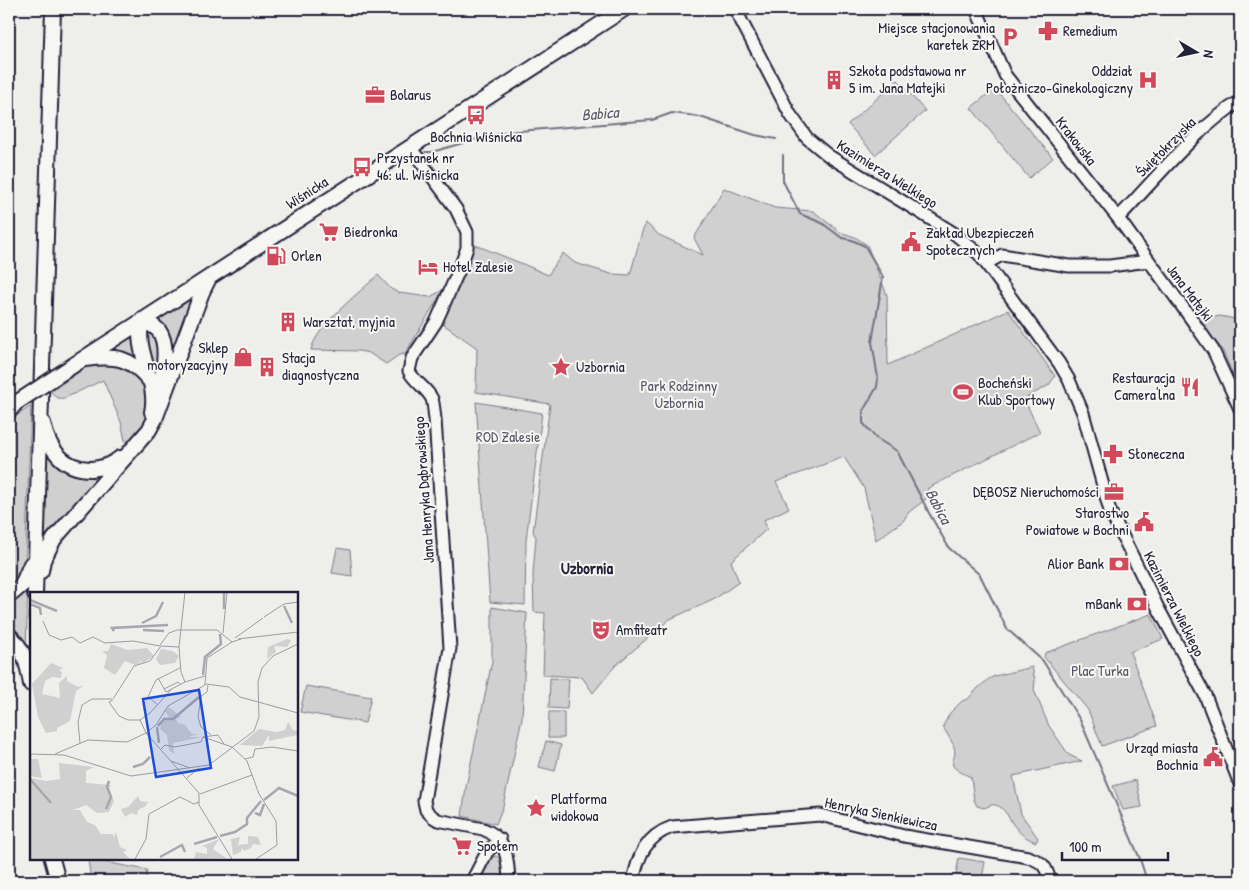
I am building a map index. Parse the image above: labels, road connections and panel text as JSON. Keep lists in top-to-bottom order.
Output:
{
  "streets": {
    "main road": ["Wiśnicka"],
    "street": [
      "Krakowska",
      "Świętokrzyska",
      "Kazimierza Wielkiego",
      "Jana Matejki",
      "Jana Henryka Dąbrowskiego",
      "Henryka Sienkiewicza"
    ]
  },
  "crossings": [
    ["Krakowska", "Świętokrzyska"],
    ["Krakowska", "Jana Matejki"],
    ["Kazimierza Wielkiego", "Jana Matejki"],
    ["Wiśnicka", "Jana Henryka Dąbrowskiego"]
  ],
  "districts": ["Uzbornia"],
  "water": ["Babica"],
  "parks": ["Park Rodzinny Uzbornia", "ROD Zalesie", "Plac Turka"],
  "places": {
    "pharmacy": ["Remedium", "Słoneczna"],
    "parking": ["Miejsce stacjonowania karetek ZRM"],
    "building": ["Szkoła podstawowa nr 5 im. Jana Matejki", "Warsztat, myjnia", "Stacja diagnostyczna"],
    "hospital": ["Oddział Położniczo-Ginekologiczny"],
    "office": ["Bolarus", "DĘBOSZ Nieruchomości"],
    "bus stop": ["Bochnia Wiśnicka", "Przystanek nr 46: ul. Wiśnicka"],
    "supermarket": ["Biedronka", "Społem"],
    "public building": ["Zakład Ubezpieczeń Społecznych", "Starostwo Powiatowe w Bochni", "Urząd miasta Bochnia"],
    "fuel station": ["Orlen"],
    "hotel": ["Hotel Zalesie"],
    "shop": ["Sklep motoryzacyjny"],
    "place": ["Uzbornia", "Platforma widokowa"],
    "restaurant": ["Restauracja Camera'lna"],
    "sports": ["Bocheński Klub Sportowy"],
    "bank": ["Alior Bank", "mBank"],
    "theatre": ["Amfiteatr"]
  },
  "scale_bar": "100 m",
  "north": "right"
}
